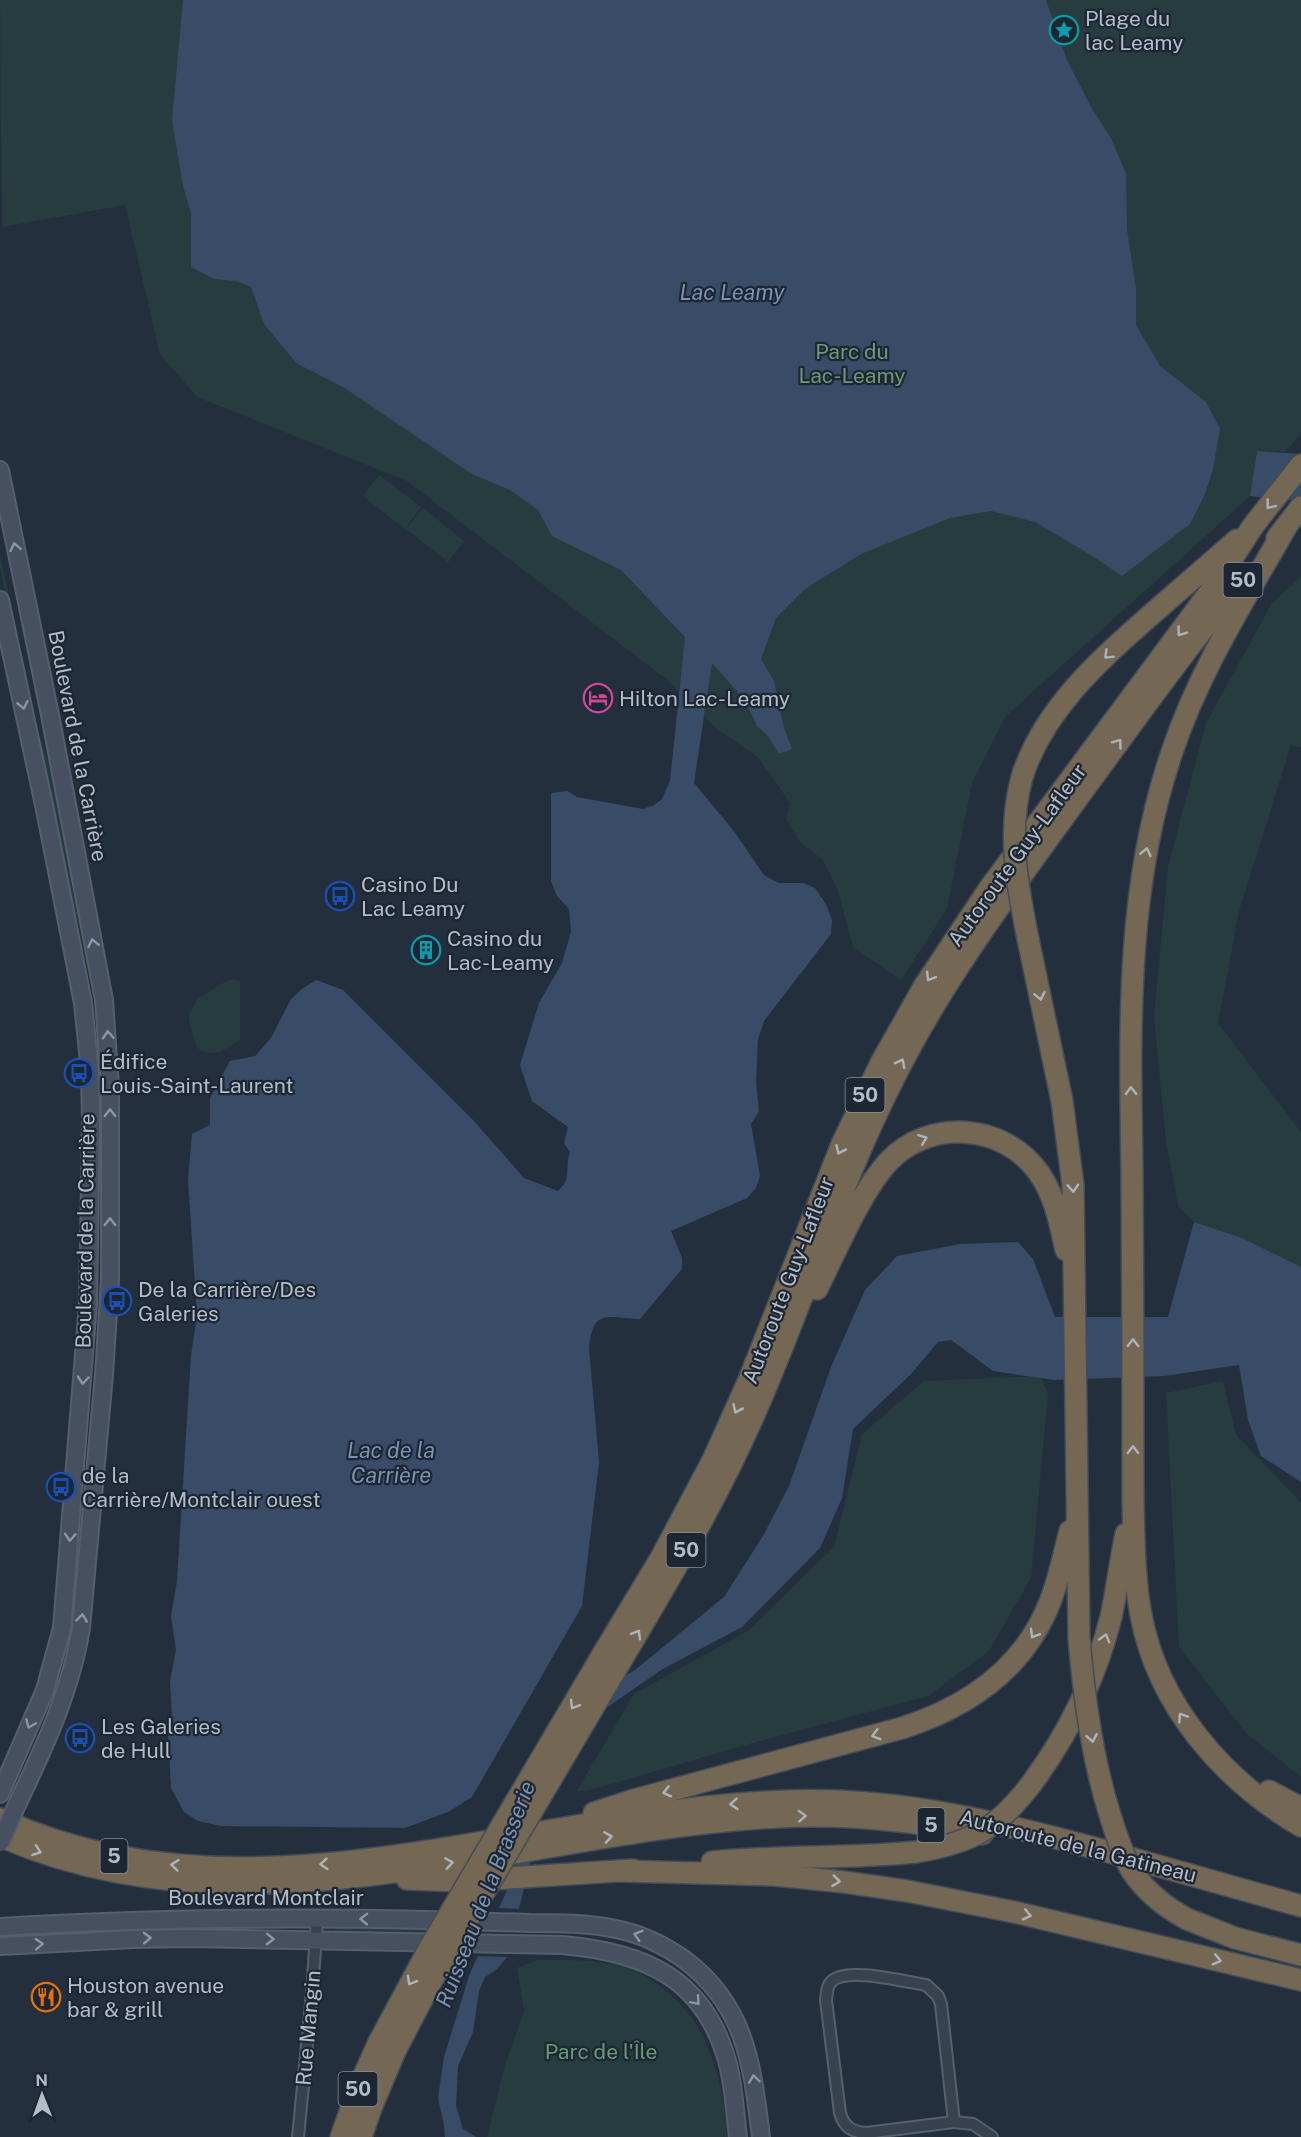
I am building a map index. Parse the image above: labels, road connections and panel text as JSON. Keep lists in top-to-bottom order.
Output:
{
  "streets": {
    "highway": [
      "50",
      "Autoroute Guy-Lafleur",
      "5",
      "Autoroute de la Gatineau"
    ],
    "main road": ["Boulevard de la Carrière", "Boulevard Montclair"],
    "street": ["Rue Mangin"]
  },
  "crossings": [
    ["Boulevard de la Carrière", "Autoroute de la Gatineau"],
    ["Boulevard Montclair", "Rue Mangin"]
  ],
  "water": ["Lac Leamy", "Lac de la Carrière", "Ruisseau de la Brasserie"],
  "parks": ["Parc du Lac-Leamy", "Parc de l'Île"],
  "places": {
    "place": ["Plage du lac Leamy"],
    "hotel": ["Hilton Lac-Leamy"],
    "bus stop": [
      "Casino Du Lac Leamy",
      "Édifice Louis-Saint-Laurent",
      "De la Carrière/Des Galeries",
      "de la Carrière/Montclair ouest",
      "Les Galeries de Hull"
    ],
    "building": ["Casino du Lac-Leamy"],
    "restaurant": ["Houston avenue bar & grill"]
  },
  "north": "top"
}
